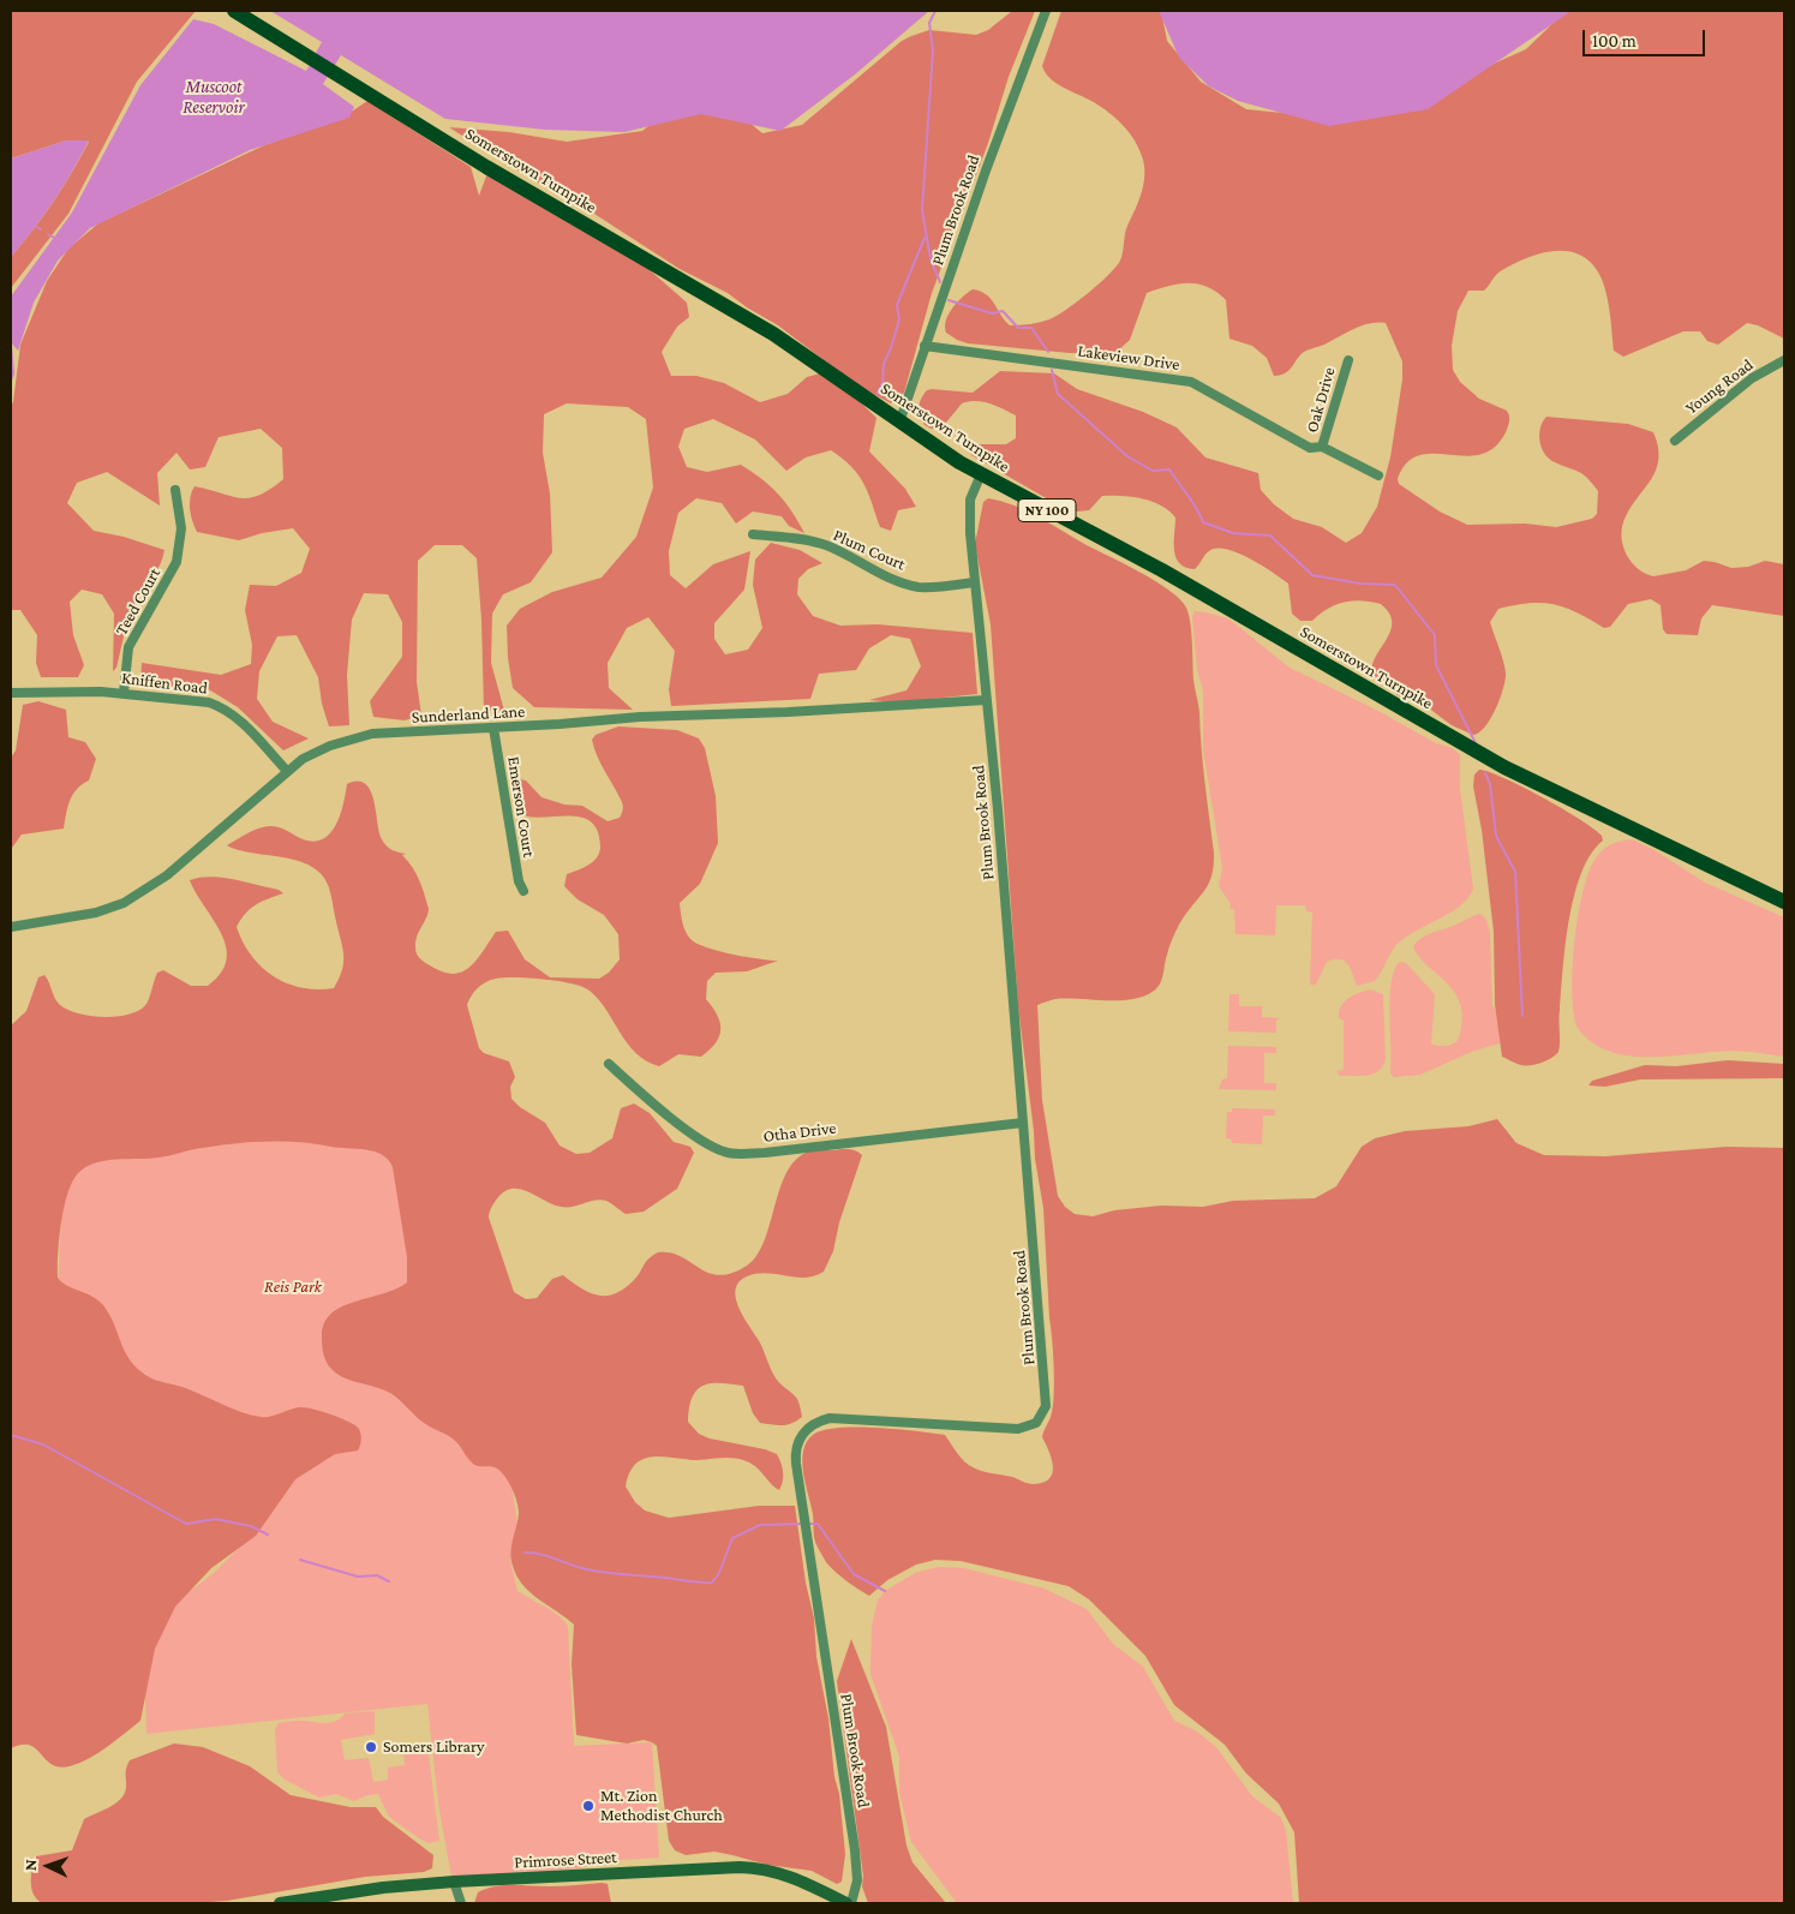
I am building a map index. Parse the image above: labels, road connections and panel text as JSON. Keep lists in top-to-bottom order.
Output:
{
  "streets": {
    "main road": ["Somerstown Turnpike", "NY 100", "Primrose Street"],
    "street": [
      "Plum Brook Road",
      "Lakeview Drive",
      "Young Road",
      "Oak Drive",
      "Plum Court",
      "Teed Court",
      "Kniffen Road",
      "Sunderland Lane",
      "Emerson Court",
      "Otha Drive"
    ]
  },
  "crossings": [
    ["Somerstown Turnpike", "Plum Brook Road"],
    ["Plum Brook Road", "Lakeview Drive"],
    ["Plum Brook Road", "Plum Court"],
    ["Plum Brook Road", "Sunderland Lane"],
    ["Plum Brook Road", "Otha Drive"],
    ["Lakeview Drive", "Oak Drive"],
    ["Teed Court", "Kniffen Road"],
    ["Kniffen Road", "Sunderland Lane"],
    ["Sunderland Lane", "Emerson Court"]
  ],
  "water": ["Muscoot Reservoir"],
  "parks": ["Reis Park"],
  "places": ["Somers Library", "Mt. Zion Methodist Church"],
  "scale_bar": "100 m",
  "north": "left"
}
